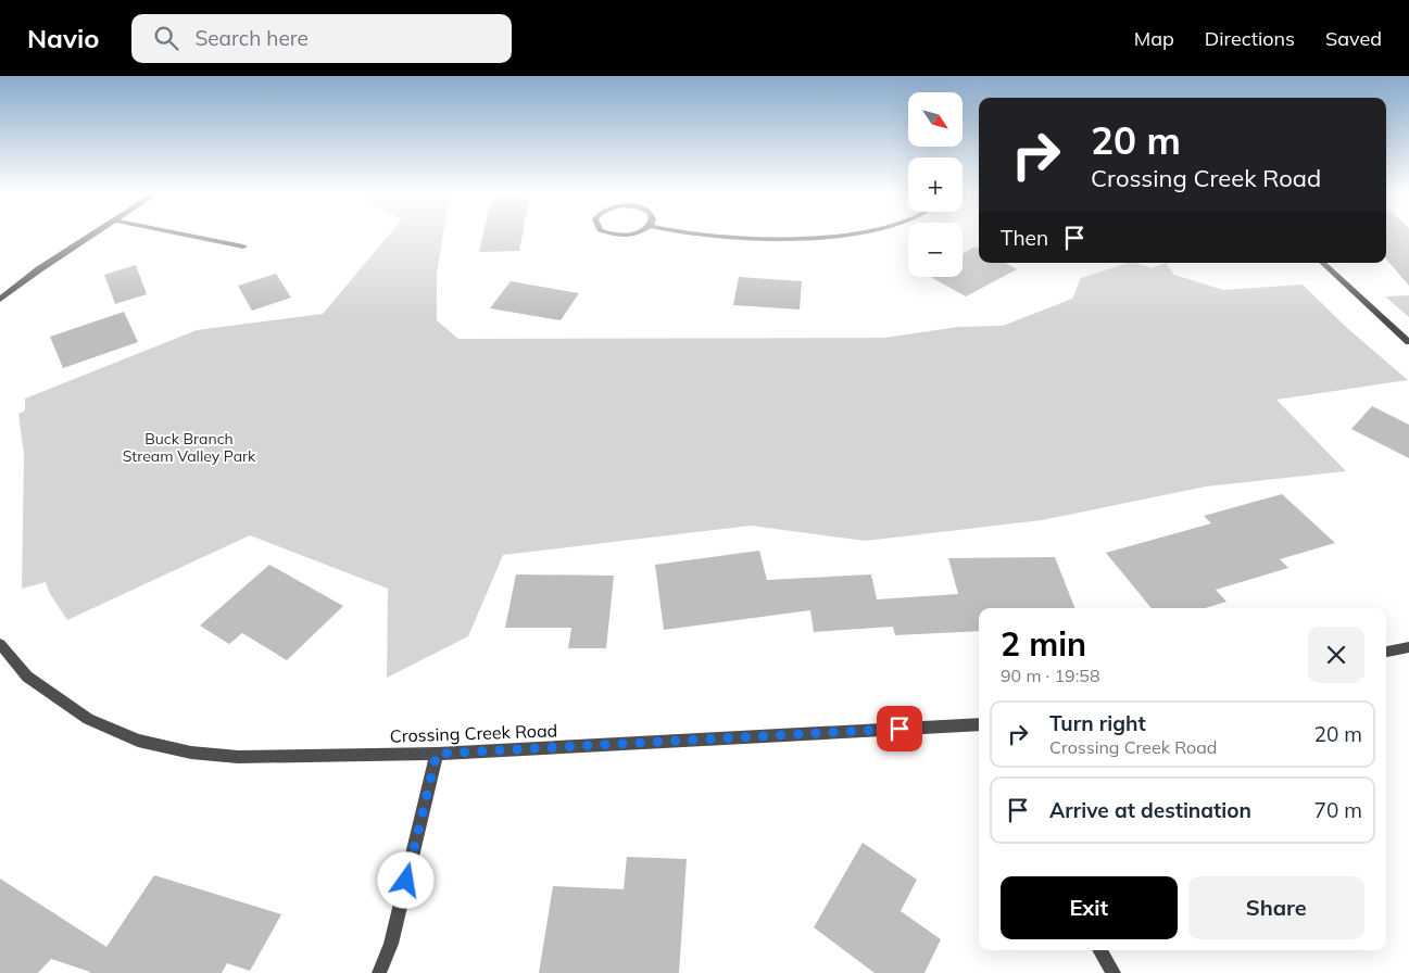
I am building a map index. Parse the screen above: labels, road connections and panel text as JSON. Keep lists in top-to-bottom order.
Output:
{
  "streets": {
    "street": ["Crossing Creek Road"]
  },
  "parks": ["Buck Branch Stream Valley Park"],
  "north": "bottom right",
  "page": {
    "header": "Navio",
    "search": "Search here",
    "nav": ["Map", "Directions", "Saved"],
    "map_buttons": ["+", "−"],
    "turn": ["20 m", "Crossing Creek Road"],
    "then": "Then",
    "heading": ["2 min", "90 m · 19:58"],
    "list": [
      {
        "name": "Turn right",
        "note": "Crossing Creek Road",
        "value": "20 m"
      },
      {
        "name": "Arrive at destination",
        "value": "70 m"
      }
    ],
    "buttons": ["Exit", "Share"]
  }
}
